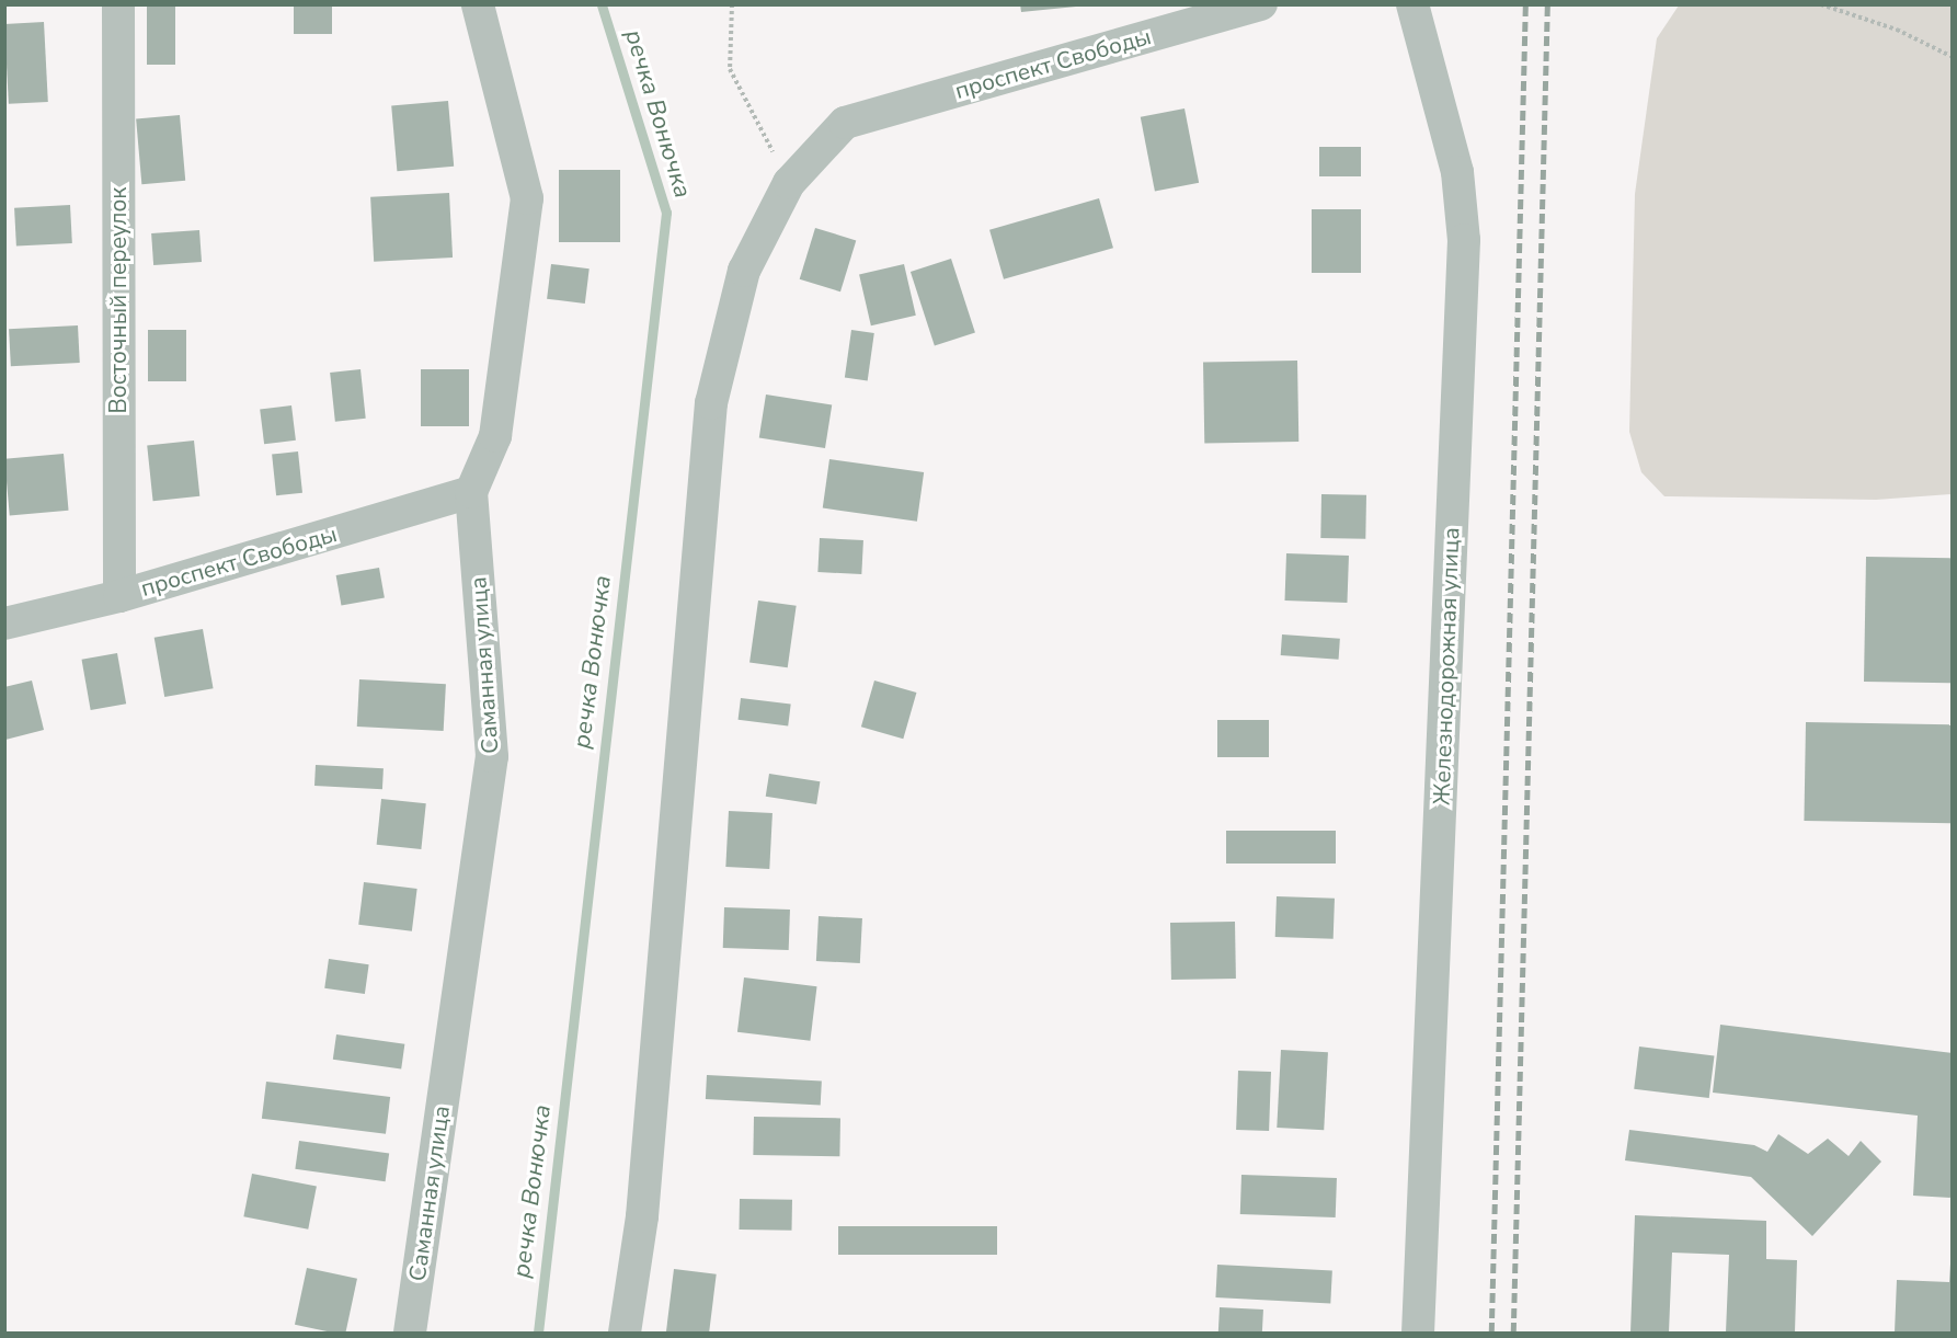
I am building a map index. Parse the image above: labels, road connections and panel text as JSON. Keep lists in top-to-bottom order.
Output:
{
  "streets": {
    "street": [
      "проспект Свободы",
      "Восточный переулок",
      "Саманная улица",
      "Железнодорожная улица"
    ]
  },
  "crossings": [
    ["проспект Свободы", "Восточный переулок"],
    ["проспект Свободы", "Саманная улица"]
  ],
  "water": ["речка Вонючка"]
}
